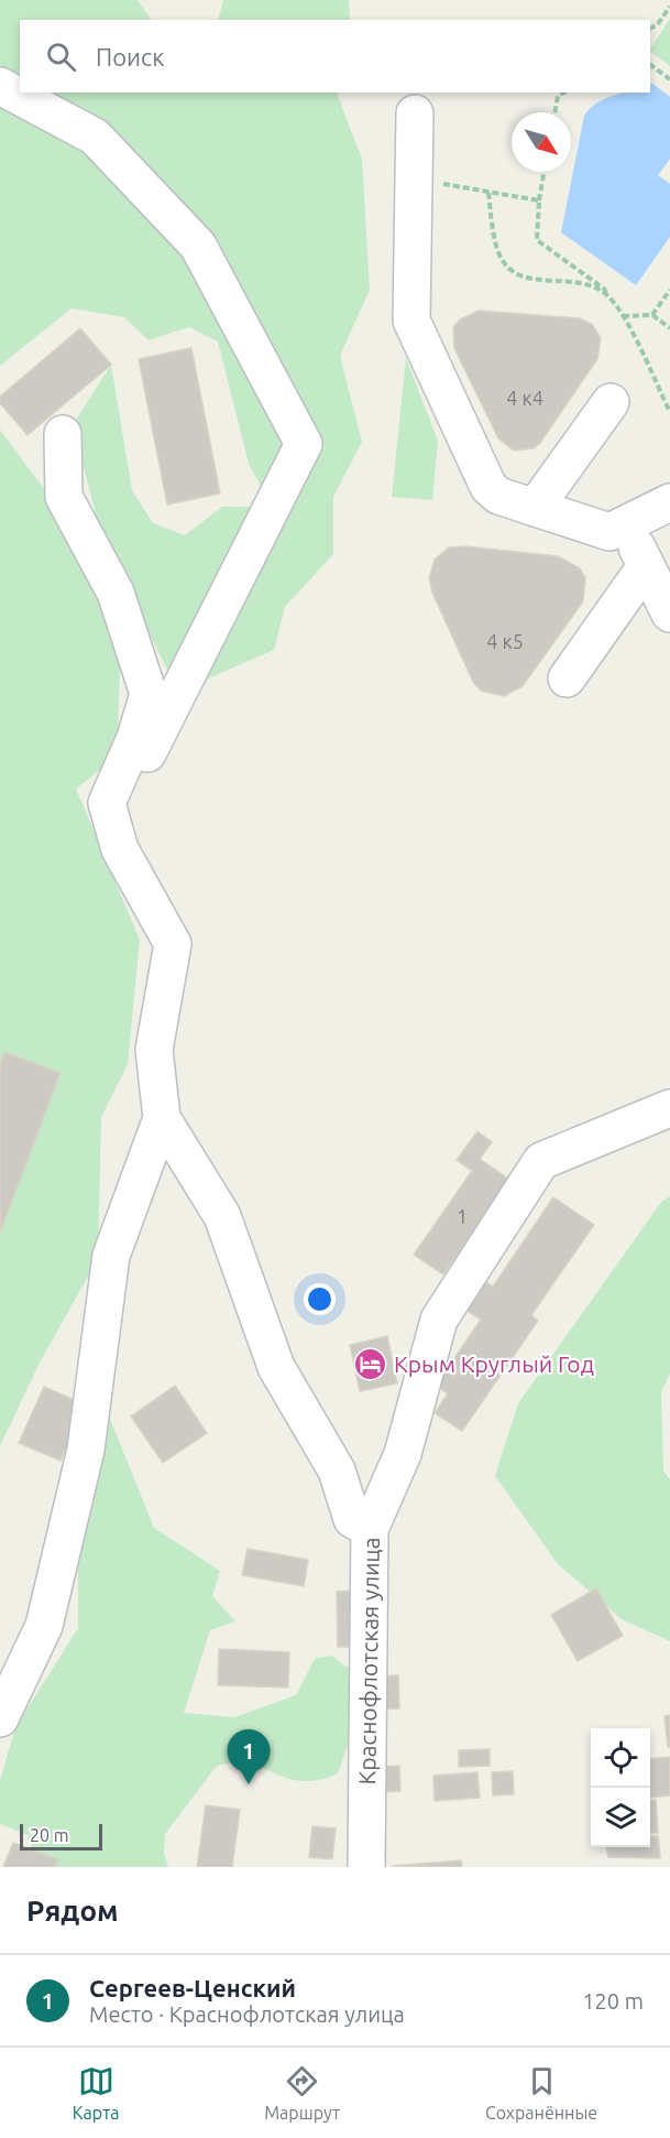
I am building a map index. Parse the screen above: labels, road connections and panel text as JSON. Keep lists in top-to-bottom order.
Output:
{
  "streets": {
    "street": ["Краснофлотская улица"]
  },
  "places": {
    "hotel": ["Крым Круглый Год"]
  },
  "house_numbers": ["4 к4", "4 к5", "1"],
  "scale_bar": "20 m",
  "north": "bottom right",
  "page": {
    "search": "Поиск",
    "pins": "1",
    "scale": "20 m",
    "heading": "Рядом",
    "list": [
      {
        "mark": "1",
        "name": "Сергеев-Ценский",
        "note": "Место · Краснофлотская улица",
        "value": "120 m"
      }
    ],
    "nav": ["Карта", "Маршрут", "Сохранённые"]
  }
}
